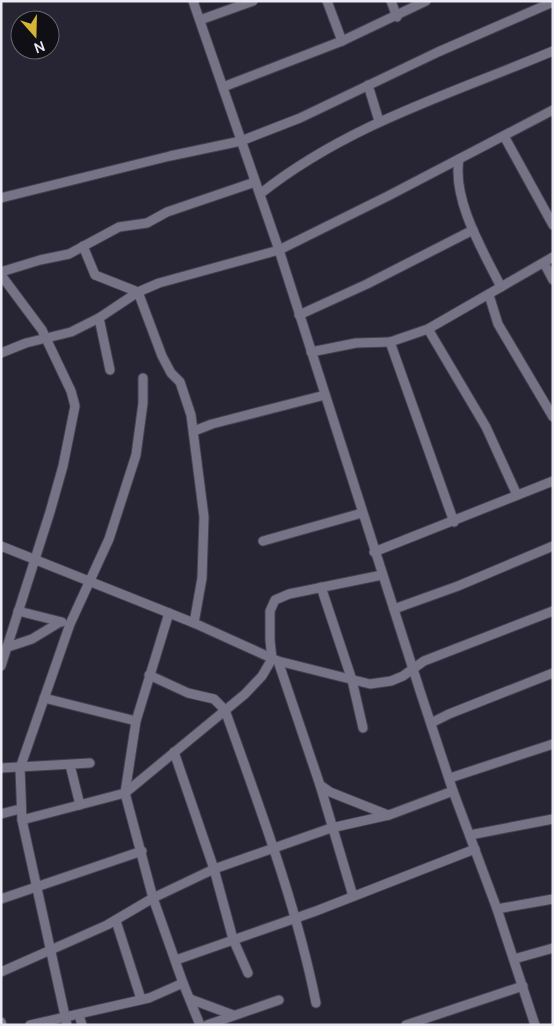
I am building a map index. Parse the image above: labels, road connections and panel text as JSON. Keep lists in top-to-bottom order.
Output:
{
  "north": "bottom"
}
